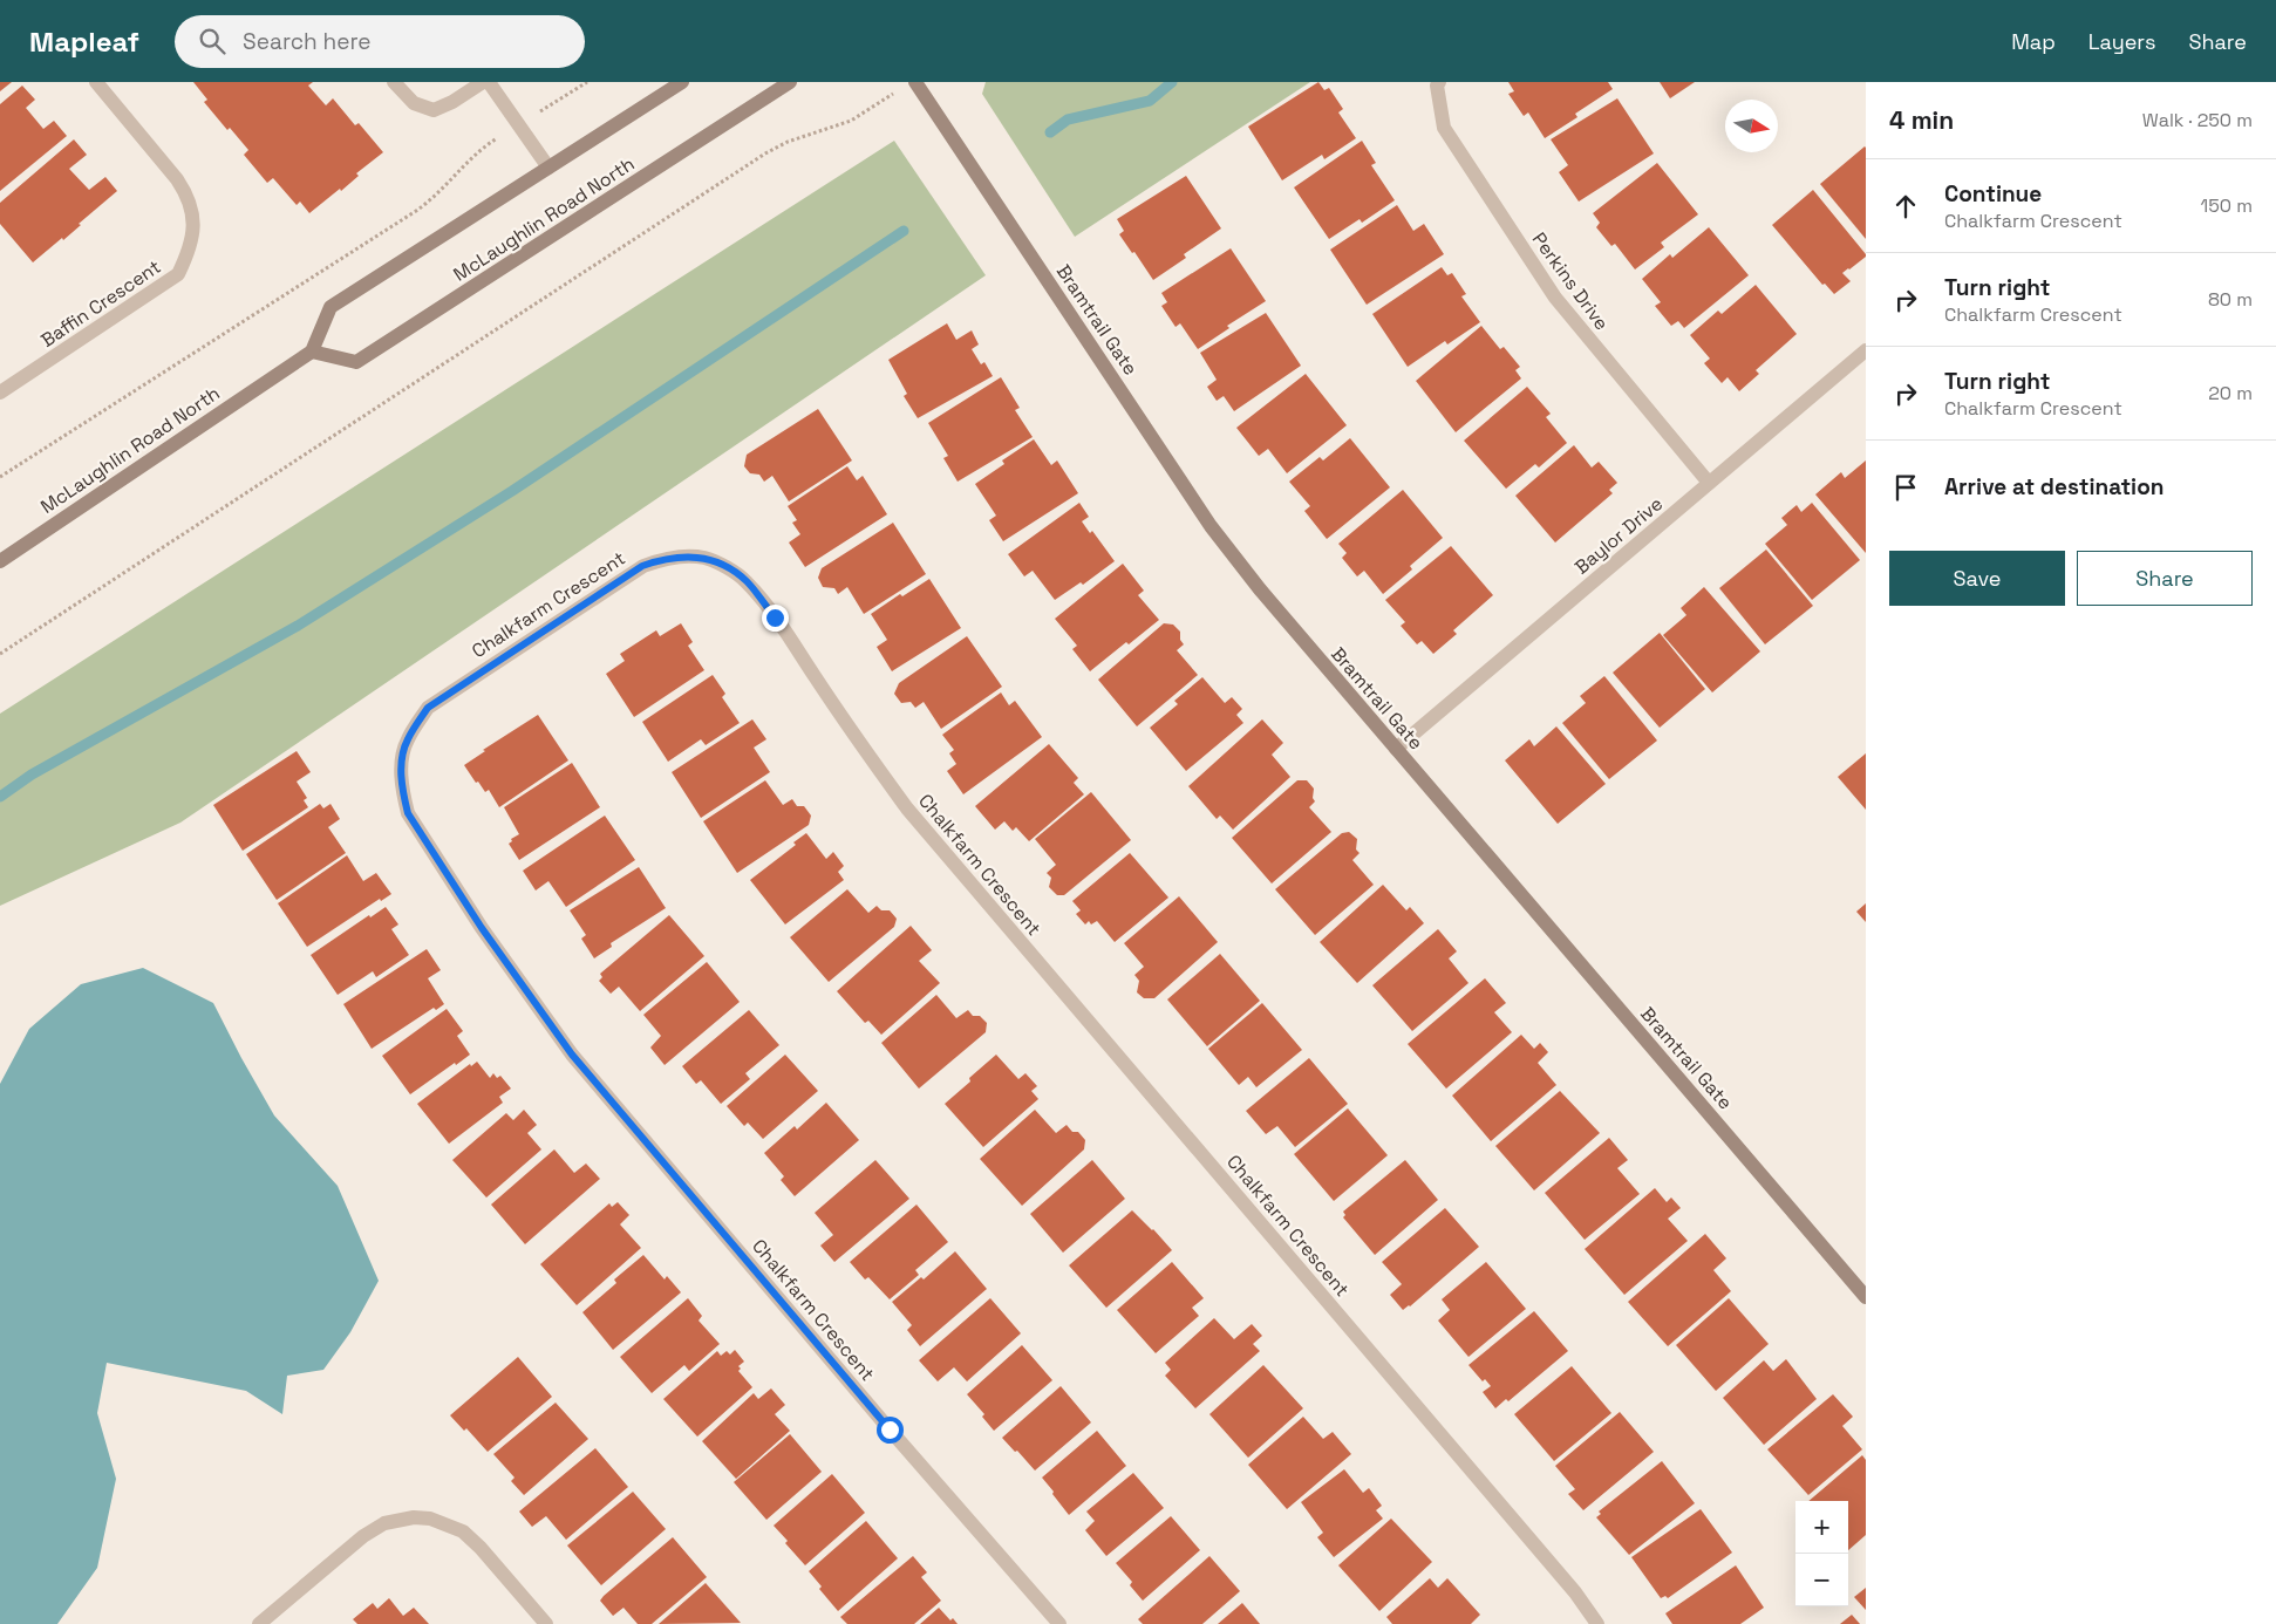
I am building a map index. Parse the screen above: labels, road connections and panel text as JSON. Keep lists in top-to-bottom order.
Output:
{
  "streets": {
    "street": [
      "McLaughlin Road North",
      "Perkins Drive",
      "Baffin Crescent",
      "Bramtrail Gate",
      "Baylor Drive",
      "Chalkfarm Crescent"
    ]
  },
  "crossings": [
    ["Perkins Drive", "Baylor Drive"],
    ["Bramtrail Gate", "Baylor Drive"]
  ],
  "north": "right",
  "page": {
    "header": "Mapleaf",
    "search": "Search here",
    "nav": ["Map", "Layers", "Share"],
    "heading": ["4 min", "Walk · 250 m"],
    "list": [
      ["Continue", "Chalkfarm Crescent", "150 m"],
      ["Turn right", "Chalkfarm Crescent", "80 m"],
      ["Turn right", "Chalkfarm Crescent", "20 m"],
      "Arrive at destination"
    ],
    "buttons": ["Save", "Share"],
    "map_buttons": ["+", "−"]
  }
}
